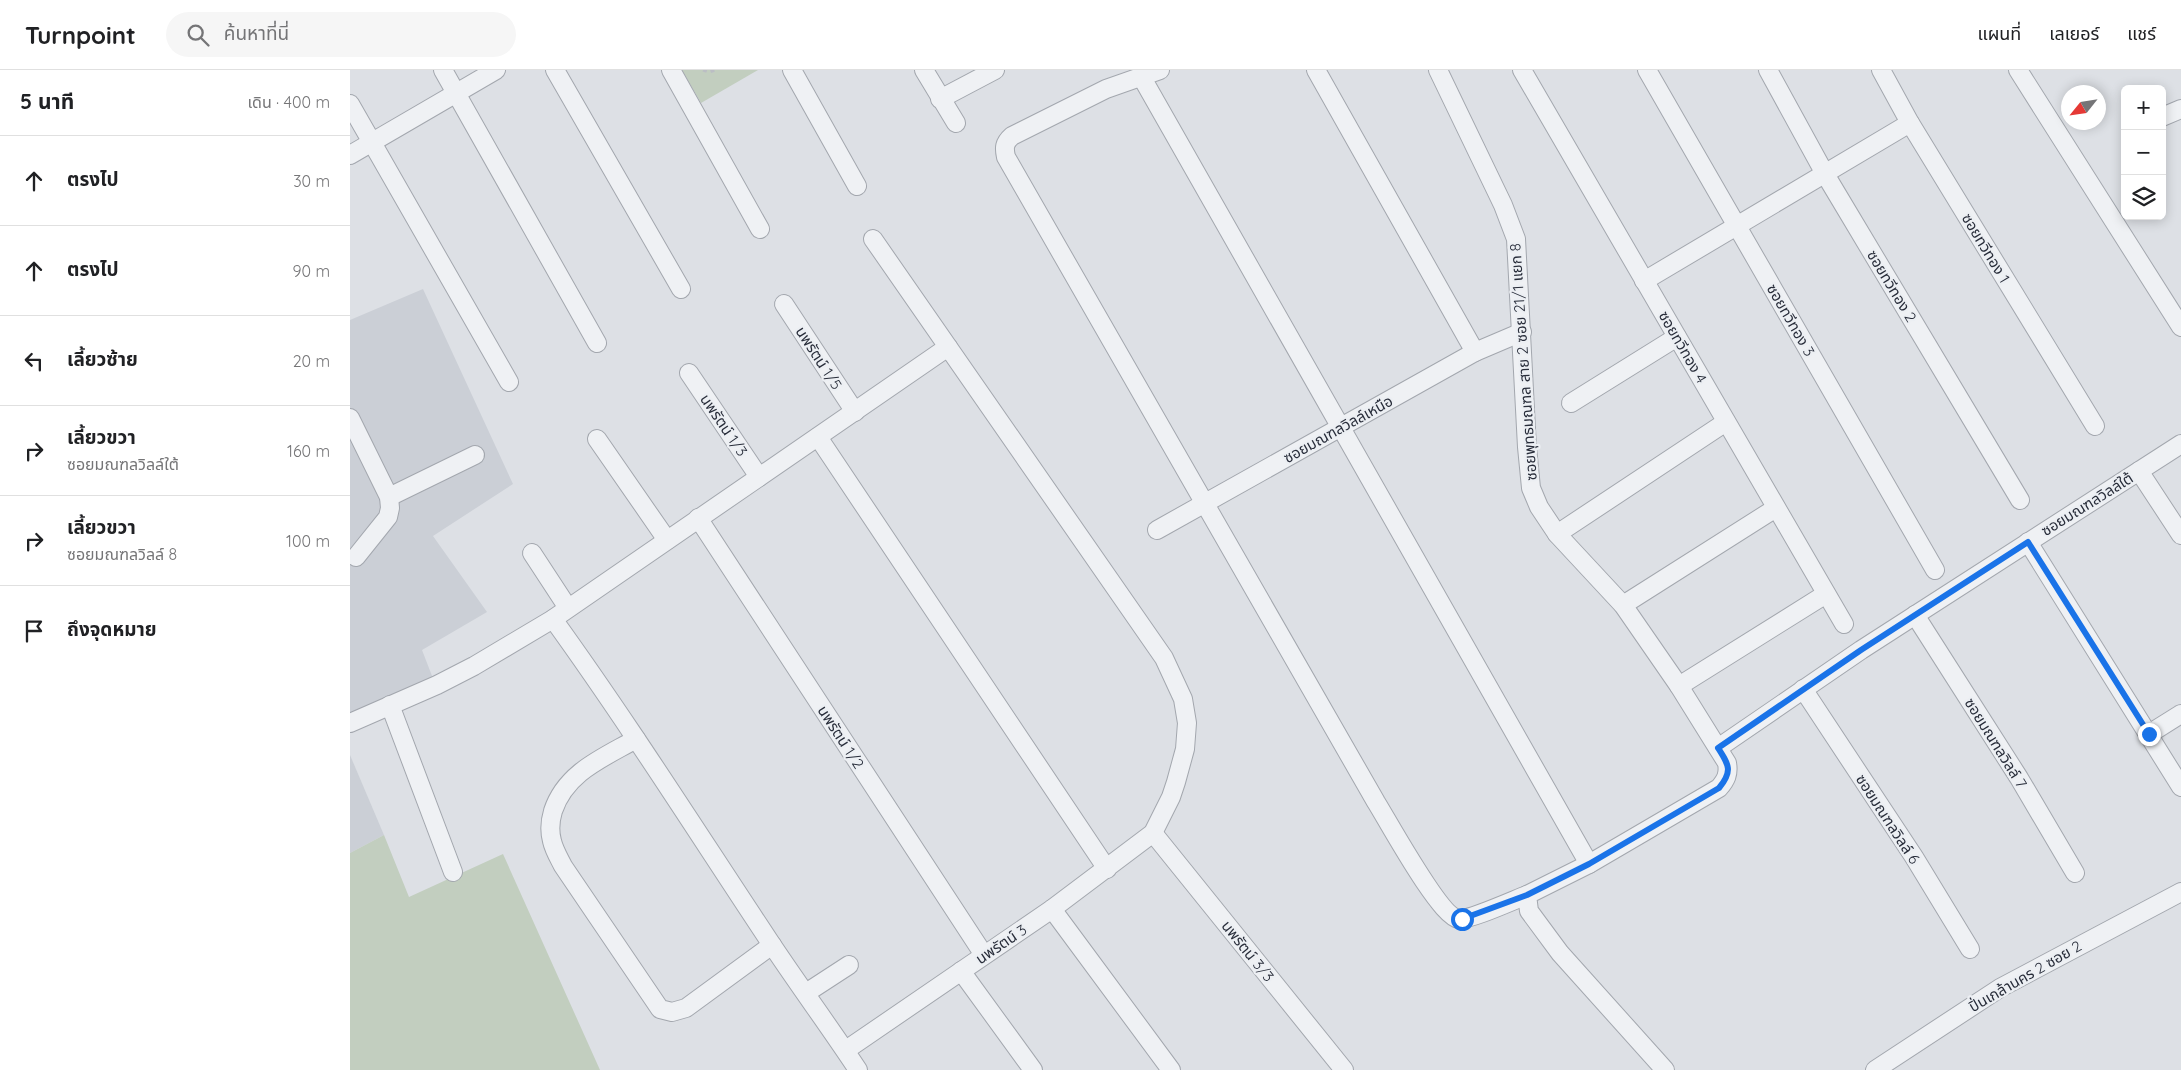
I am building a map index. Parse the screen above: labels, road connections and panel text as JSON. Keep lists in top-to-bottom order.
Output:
{
  "streets": {
    "street": [
      "ซอยทวีทอง 1",
      "ซอยทวีทอง 2",
      "ซอยทวีทอง 3",
      "ซอยทวีทอง 4",
      "นพรัตน์ 1/5",
      "ซอยพุทธมณฑล สาย 2 ซอย 21/1 แยก 8",
      "นพรัตน์ 1/3",
      "ซอยมณฑลวิลล์เหนือ",
      "ซอยมณฑลวิลล์ใต้",
      "นพรัตน์ 1/2",
      "ซอยมณฑลวิลล์ 7",
      "ซอยมณฑลวิลล์ 6",
      "นพรัตน์ 3",
      "นพรัตน์ 3/3",
      "ปิ่นเกล้านคร 2 ซอย 2"
    ]
  },
  "crossings": [
    ["ซอยพุทธมณฑล สาย 2 ซอย 21/1 แยก 8", "ซอยมณฑลวิลล์เหนือ"],
    ["ซอยพุทธมณฑล สาย 2 ซอย 21/1 แยก 8", "ซอยมณฑลวิลล์ใต้"],
    ["ซอยมณฑลวิลล์ใต้", "ซอยมณฑลวิลล์ 7"],
    ["ซอยมณฑลวิลล์ใต้", "ซอยมณฑลวิลล์ 6"],
    ["นพรัตน์ 1/2", "นพรัตน์ 3"],
    ["นพรัตน์ 3", "นพรัตน์ 3/3"]
  ],
  "north": "bottom left",
  "page": {
    "header": "Turnpoint",
    "search": "ค้นหาที่นี่",
    "nav": ["แผนที่", "เลเยอร์", "แชร์"],
    "heading": ["5 นาที", "เดิน · 400 m"],
    "map_buttons": ["+", "−"],
    "list": [
      ["ตรงไป", "30 m"],
      ["ตรงไป", "90 m"],
      ["เลี้ยวซ้าย", "20 m"],
      ["เลี้ยวขวา", "ซอยมณฑลวิลล์ใต้", "160 m"],
      ["เลี้ยวขวา", "ซอยมณฑลวิลล์ 8", "100 m"],
      "ถึงจุดหมาย"
    ]
  }
}
